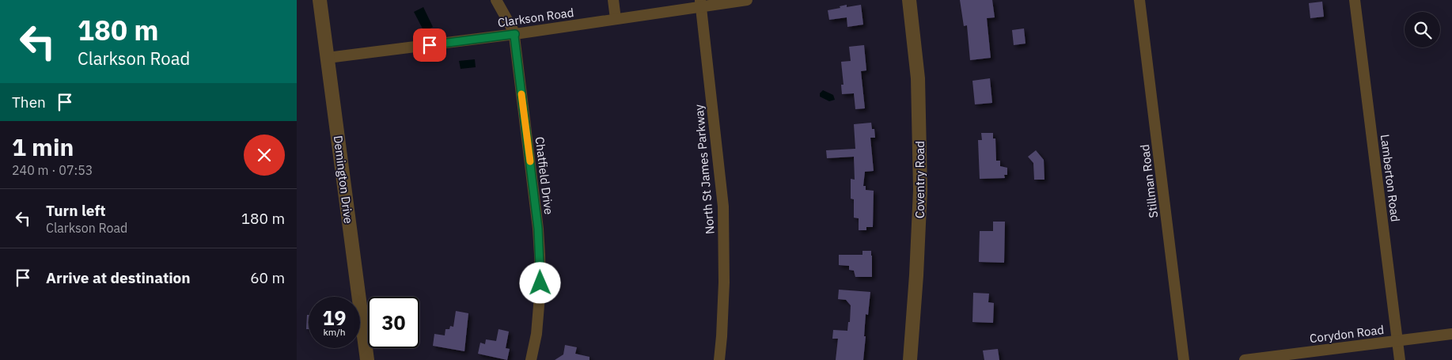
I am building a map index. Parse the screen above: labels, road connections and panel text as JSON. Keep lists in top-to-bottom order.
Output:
{
  "streets": {
    "street": [
      "Clarkson Road",
      "North St James Parkway",
      "Chatfield Drive",
      "Lamberton Road",
      "Demington Drive",
      "Coventry Road",
      "Stillman Road",
      "Corydon Road"
    ]
  },
  "crossings": [
    ["Clarkson Road", "North St James Parkway"],
    ["Clarkson Road", "Chatfield Drive"],
    ["Clarkson Road", "Demington Drive"],
    ["Lamberton Road", "Corydon Road"]
  ],
  "page": {
    "turn": ["180 m", "Clarkson Road"],
    "then": "Then",
    "heading": ["1 min", "240 m · 07:53"],
    "list": [
      {
        "name": "Turn left",
        "note": "Clarkson Road",
        "value": "180 m"
      },
      {
        "name": "Arrive at destination",
        "value": "60 m"
      }
    ],
    "speed": "19 km/h",
    "limit": "30"
  }
}
